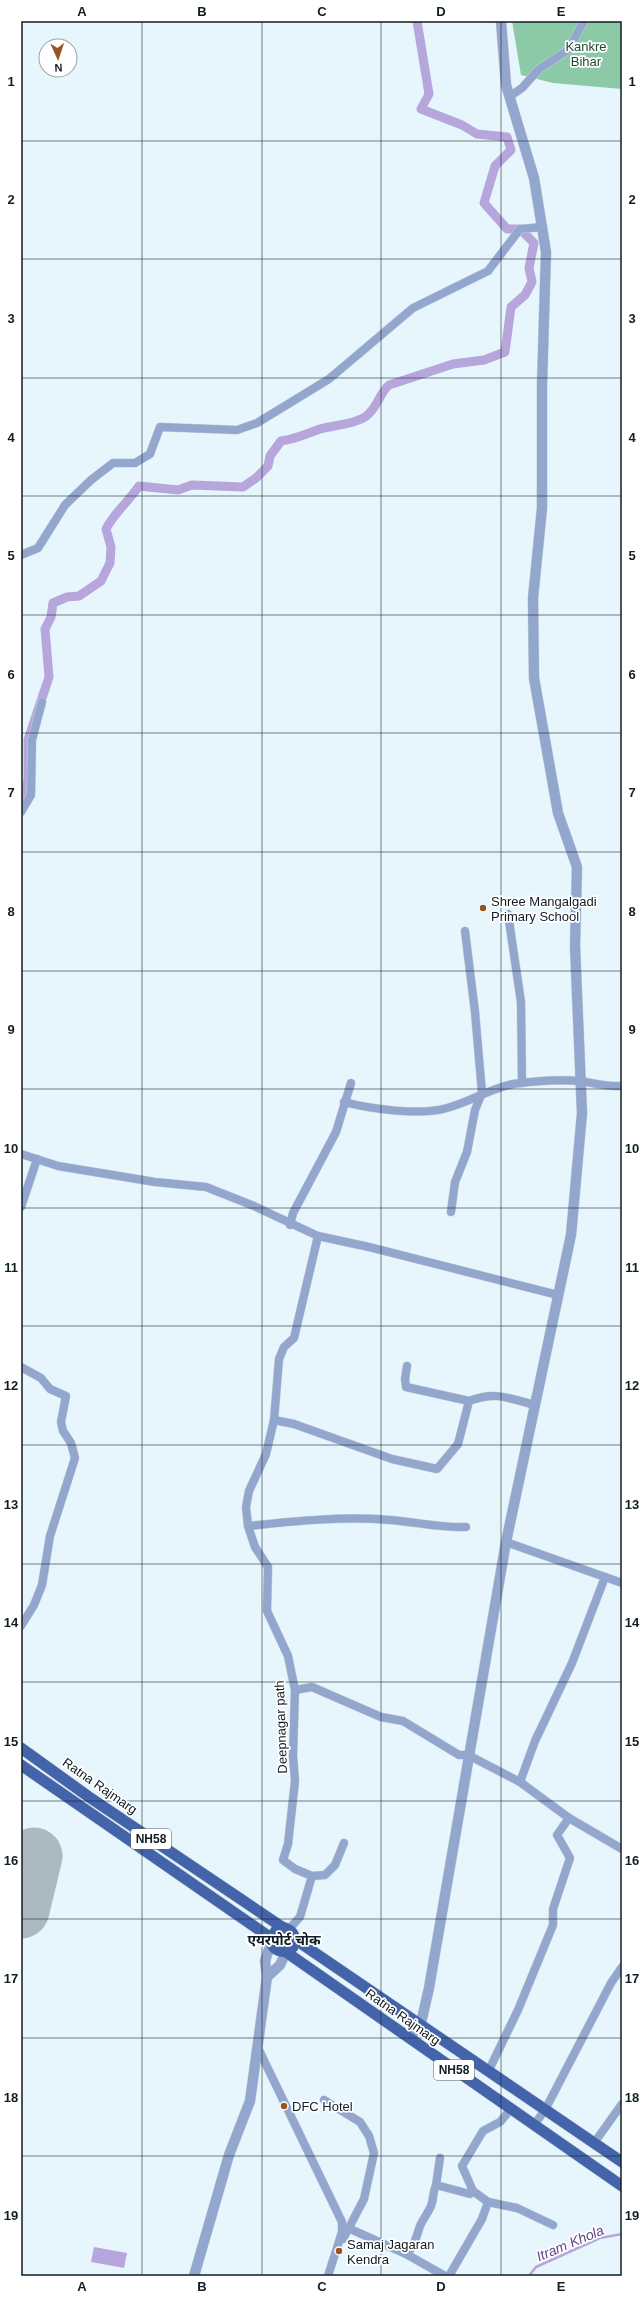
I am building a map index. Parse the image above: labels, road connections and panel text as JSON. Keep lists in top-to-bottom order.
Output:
{
  "streets": {
    "main road": ["Ratna Rajmarg", "NH58"],
    "street": ["Deepnagar path"]
  },
  "districts": ["एयरपोर्ट चोक"],
  "water": ["Itram Khola"],
  "parks": ["Kankre Bihar"],
  "places": ["Shree Mangalgadi Primary School", "DFC Hotel", "Samaj Jagaran Kendra"],
  "north": "bottom",
  "grid": {
    "columns": [
      "A",
      "B",
      "C",
      "D",
      "E"
    ],
    "rows": [
      "1",
      "2",
      "3",
      "4",
      "5",
      "6",
      "7",
      "8",
      "9",
      "10",
      "11",
      "12",
      "13",
      "14",
      "15",
      "16",
      "17",
      "18",
      "19"
    ]
  }
}
